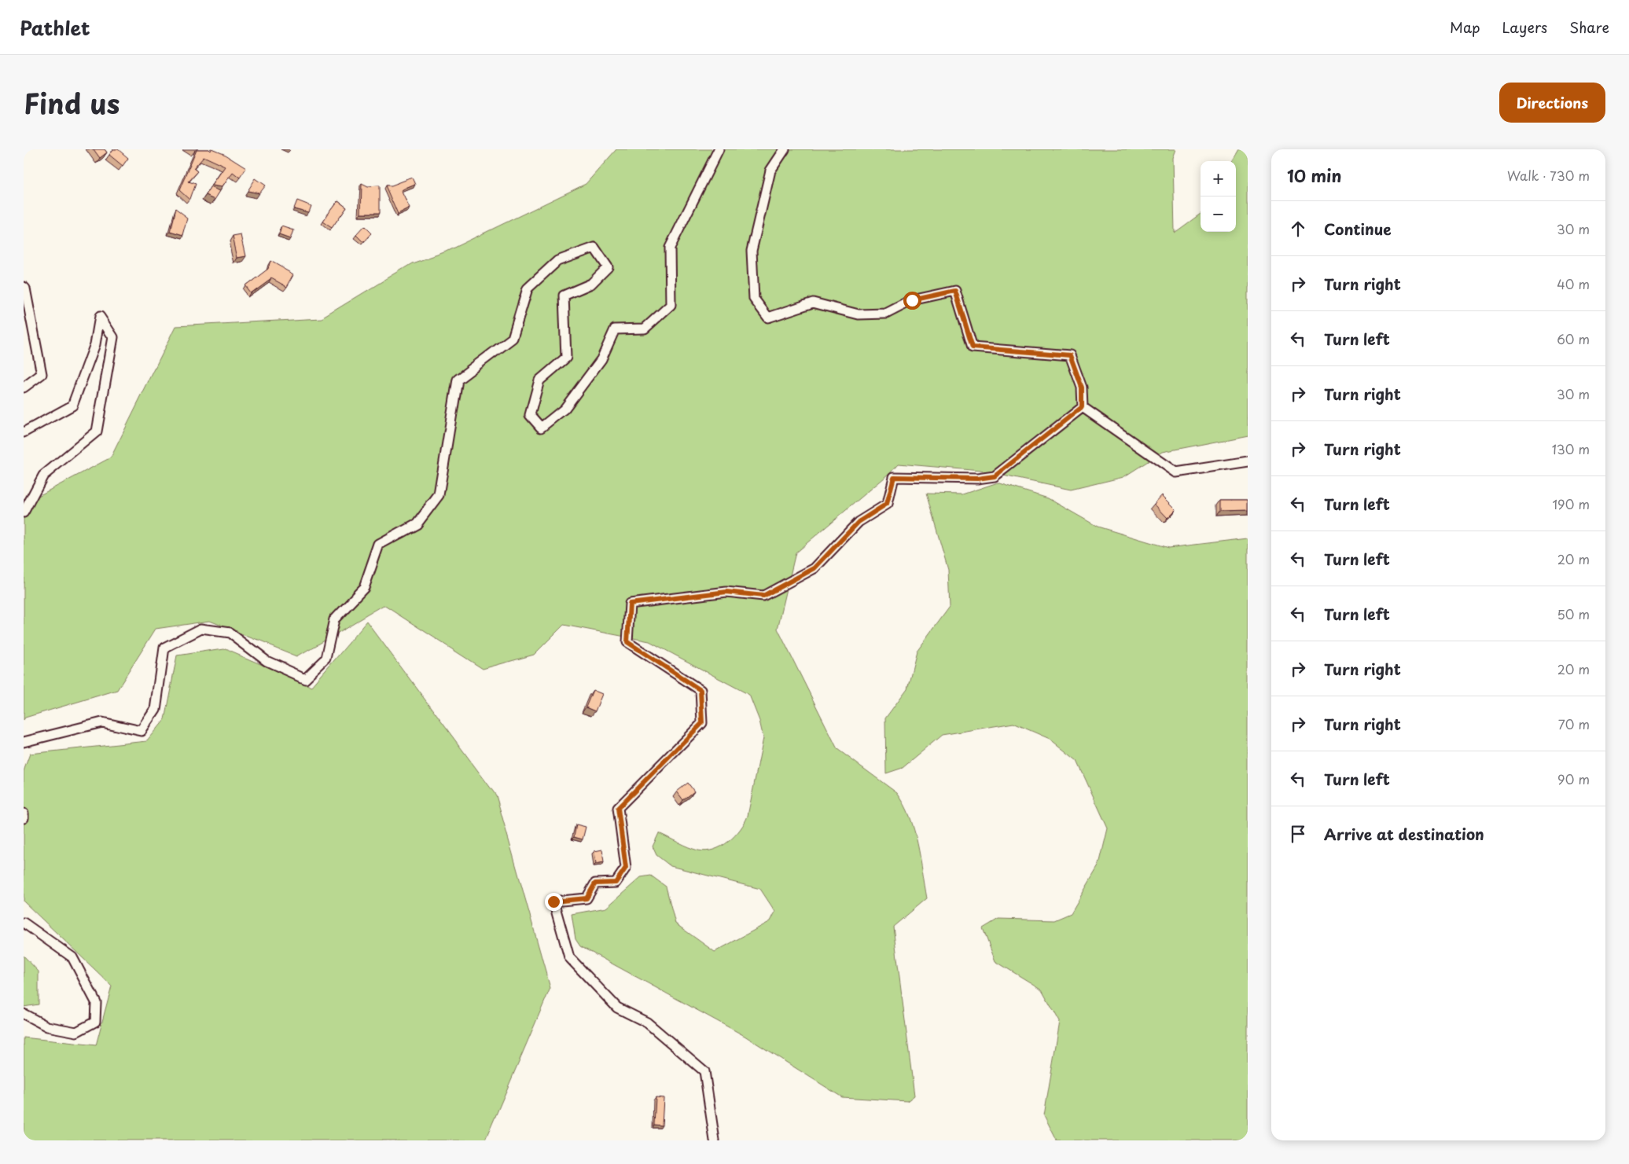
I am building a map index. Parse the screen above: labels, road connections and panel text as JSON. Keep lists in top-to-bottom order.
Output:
{
  "page": {
    "header": "Pathlet",
    "nav": ["Map", "Layers", "Share"],
    "title": "Find us",
    "buttons": "Directions",
    "heading": ["10 min", "Walk · 730 m"],
    "map_buttons": ["+", "−"],
    "list": [
      ["Continue", "30 m"],
      ["Turn right", "40 m"],
      ["Turn left", "60 m"],
      ["Turn right", "30 m"],
      ["Turn right", "130 m"],
      ["Turn left", "190 m"],
      ["Turn left", "20 m"],
      ["Turn left", "50 m"],
      ["Turn right", "20 m"],
      ["Turn right", "70 m"],
      ["Turn left", "90 m"],
      "Arrive at destination"
    ]
  }
}
